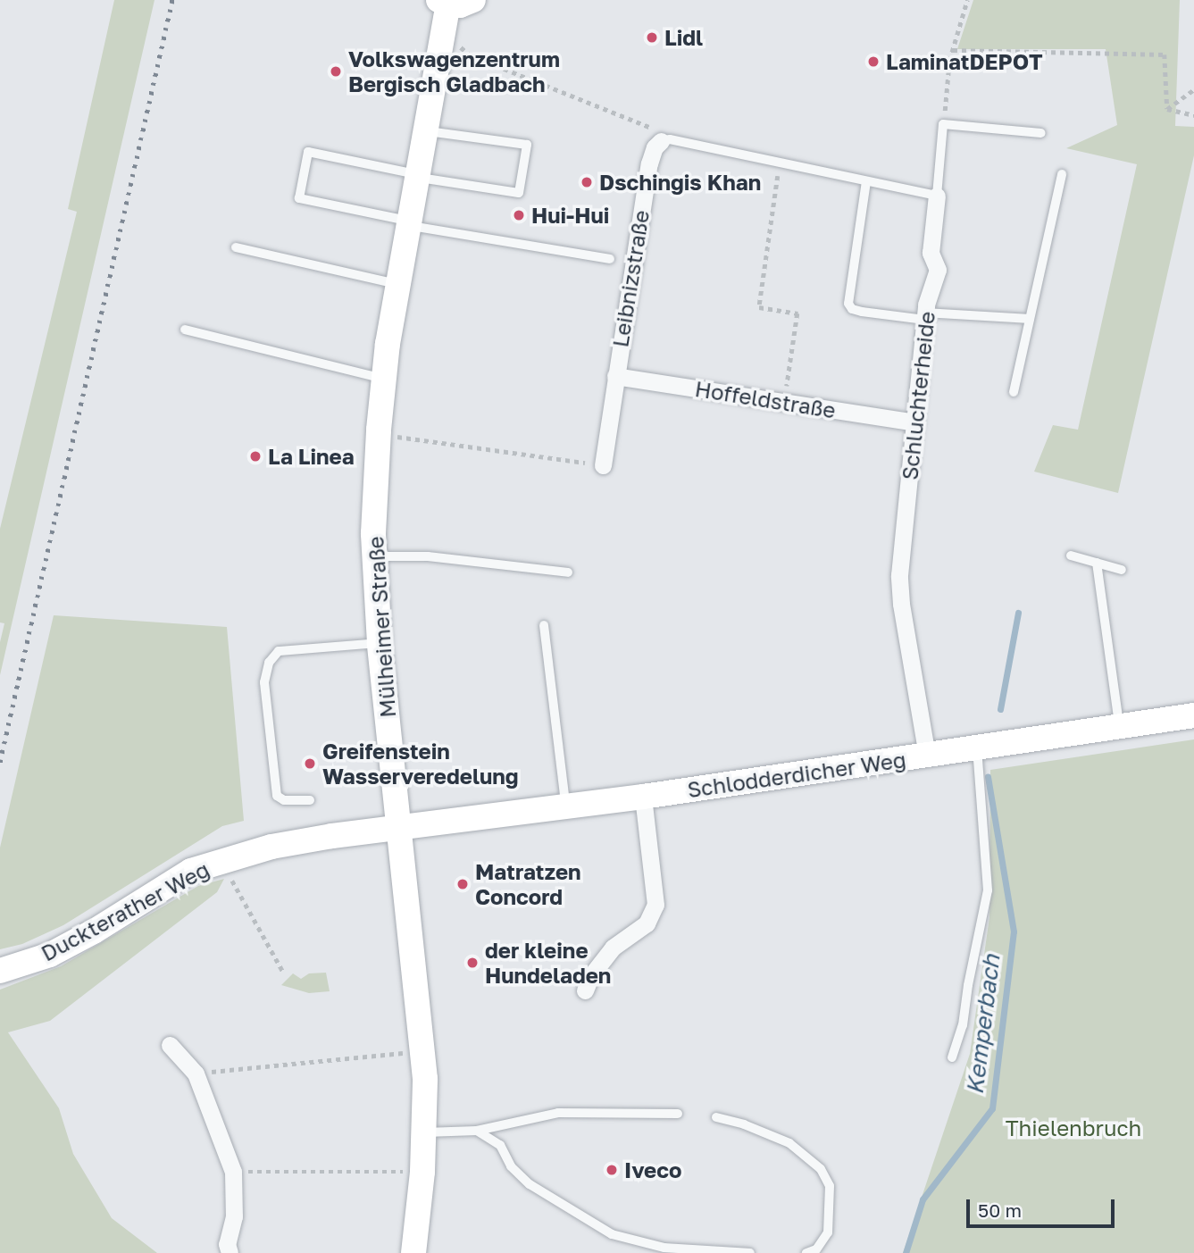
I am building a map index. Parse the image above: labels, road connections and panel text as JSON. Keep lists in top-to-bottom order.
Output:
{
  "streets": {
    "main road": ["Mülheimer Straße", "Schlodderdicher Weg", "Duckterather Weg"],
    "street": ["Leibnizstraße", "Schluchterheide", "Hoffeldstraße"]
  },
  "crossings": [
    ["Leibnizstraße", "Hoffeldstraße"],
    ["Schluchterheide", "Hoffeldstraße"],
    ["Schluchterheide", "Schlodderdicher Weg"],
    ["Mülheimer Straße", "Schlodderdicher Weg"],
    ["Mülheimer Straße", "Duckterather Weg"],
    ["Schlodderdicher Weg", "Duckterather Weg"]
  ],
  "water": ["Kemperbach"],
  "parks": ["Thielenbruch"],
  "places": [
    "Lidl",
    "LaminatDEPOT",
    "Volkswagenzentrum Bergisch Gladbach",
    "Dschingis Khan",
    "Hui-Hui",
    "La Linea",
    "Greifenstein Wasserveredelung",
    "Matratzen Concord",
    "der kleine Hundeladen",
    "Iveco"
  ],
  "scale_bar": "50 m"
}
